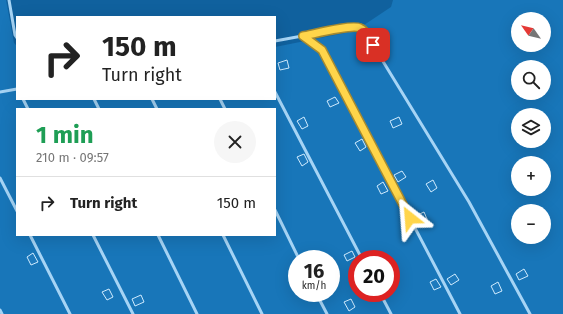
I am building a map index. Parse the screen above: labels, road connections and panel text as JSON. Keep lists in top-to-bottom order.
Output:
{
  "north": "top left",
  "page": {
    "map_buttons": ["+", "−"],
    "turn": ["150 m", "Turn right"],
    "heading": ["1 min", "210 m · 09:57"],
    "list": [
      {
        "name": "Turn right",
        "value": "150 m"
      }
    ],
    "speed": "16 km/h",
    "limit": "20"
  }
}
